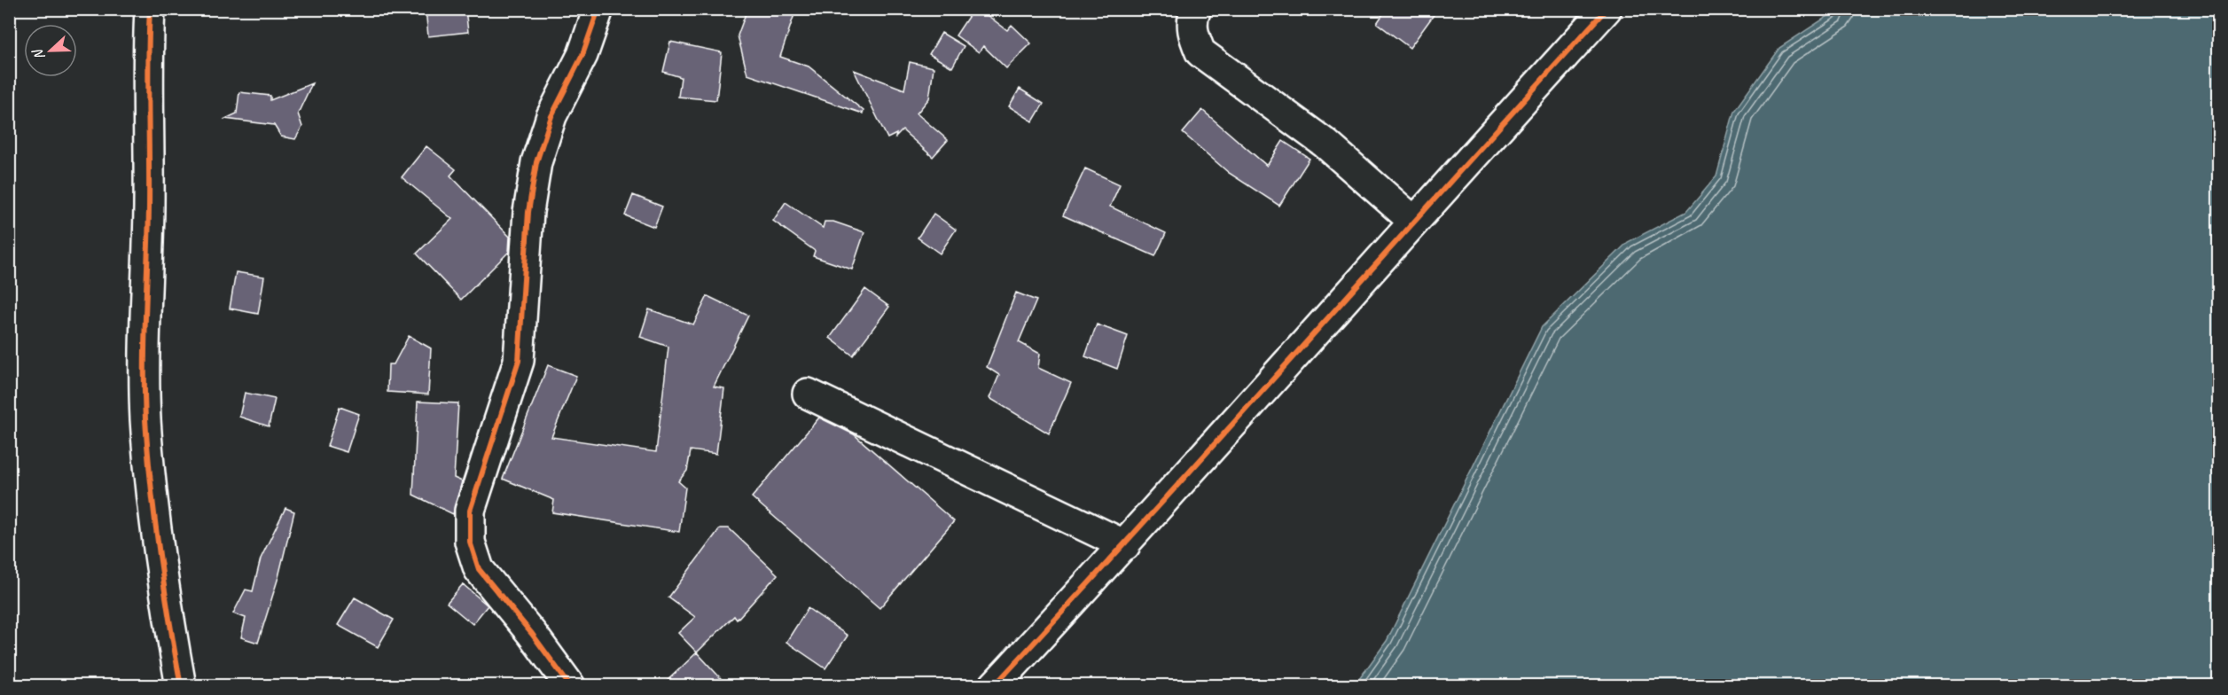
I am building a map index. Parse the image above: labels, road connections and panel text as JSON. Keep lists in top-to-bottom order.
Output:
{
  "north": "left"
}
